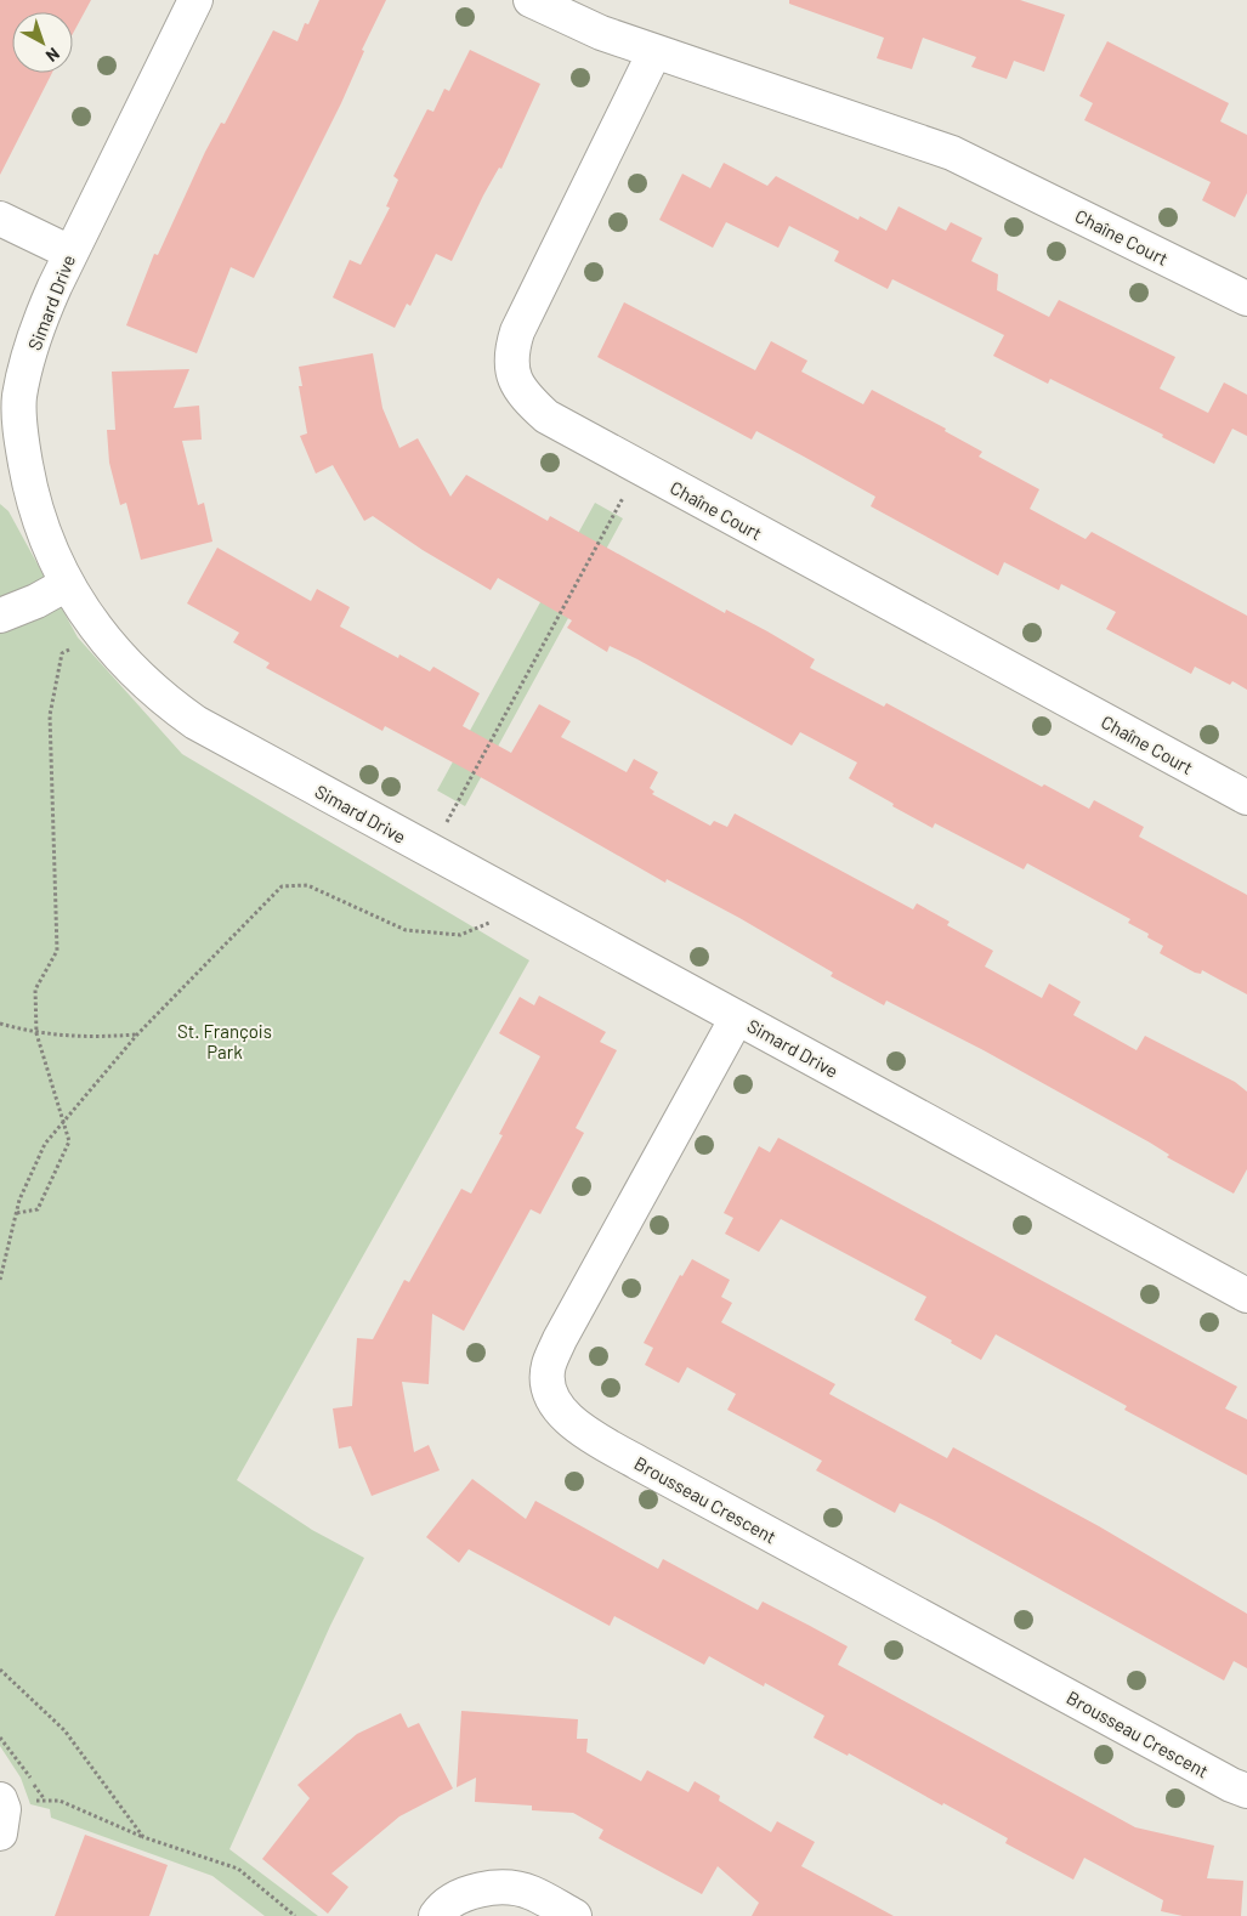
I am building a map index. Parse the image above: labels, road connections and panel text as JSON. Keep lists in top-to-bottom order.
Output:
{
  "streets": {
    "street": ["Chaîne Court", "Simard Drive", "Brousseau Crescent"]
  },
  "crossings": [
    ["Simard Drive", "Brousseau Crescent"]
  ],
  "parks": ["St. François Park"],
  "north": "bottom right"
}
